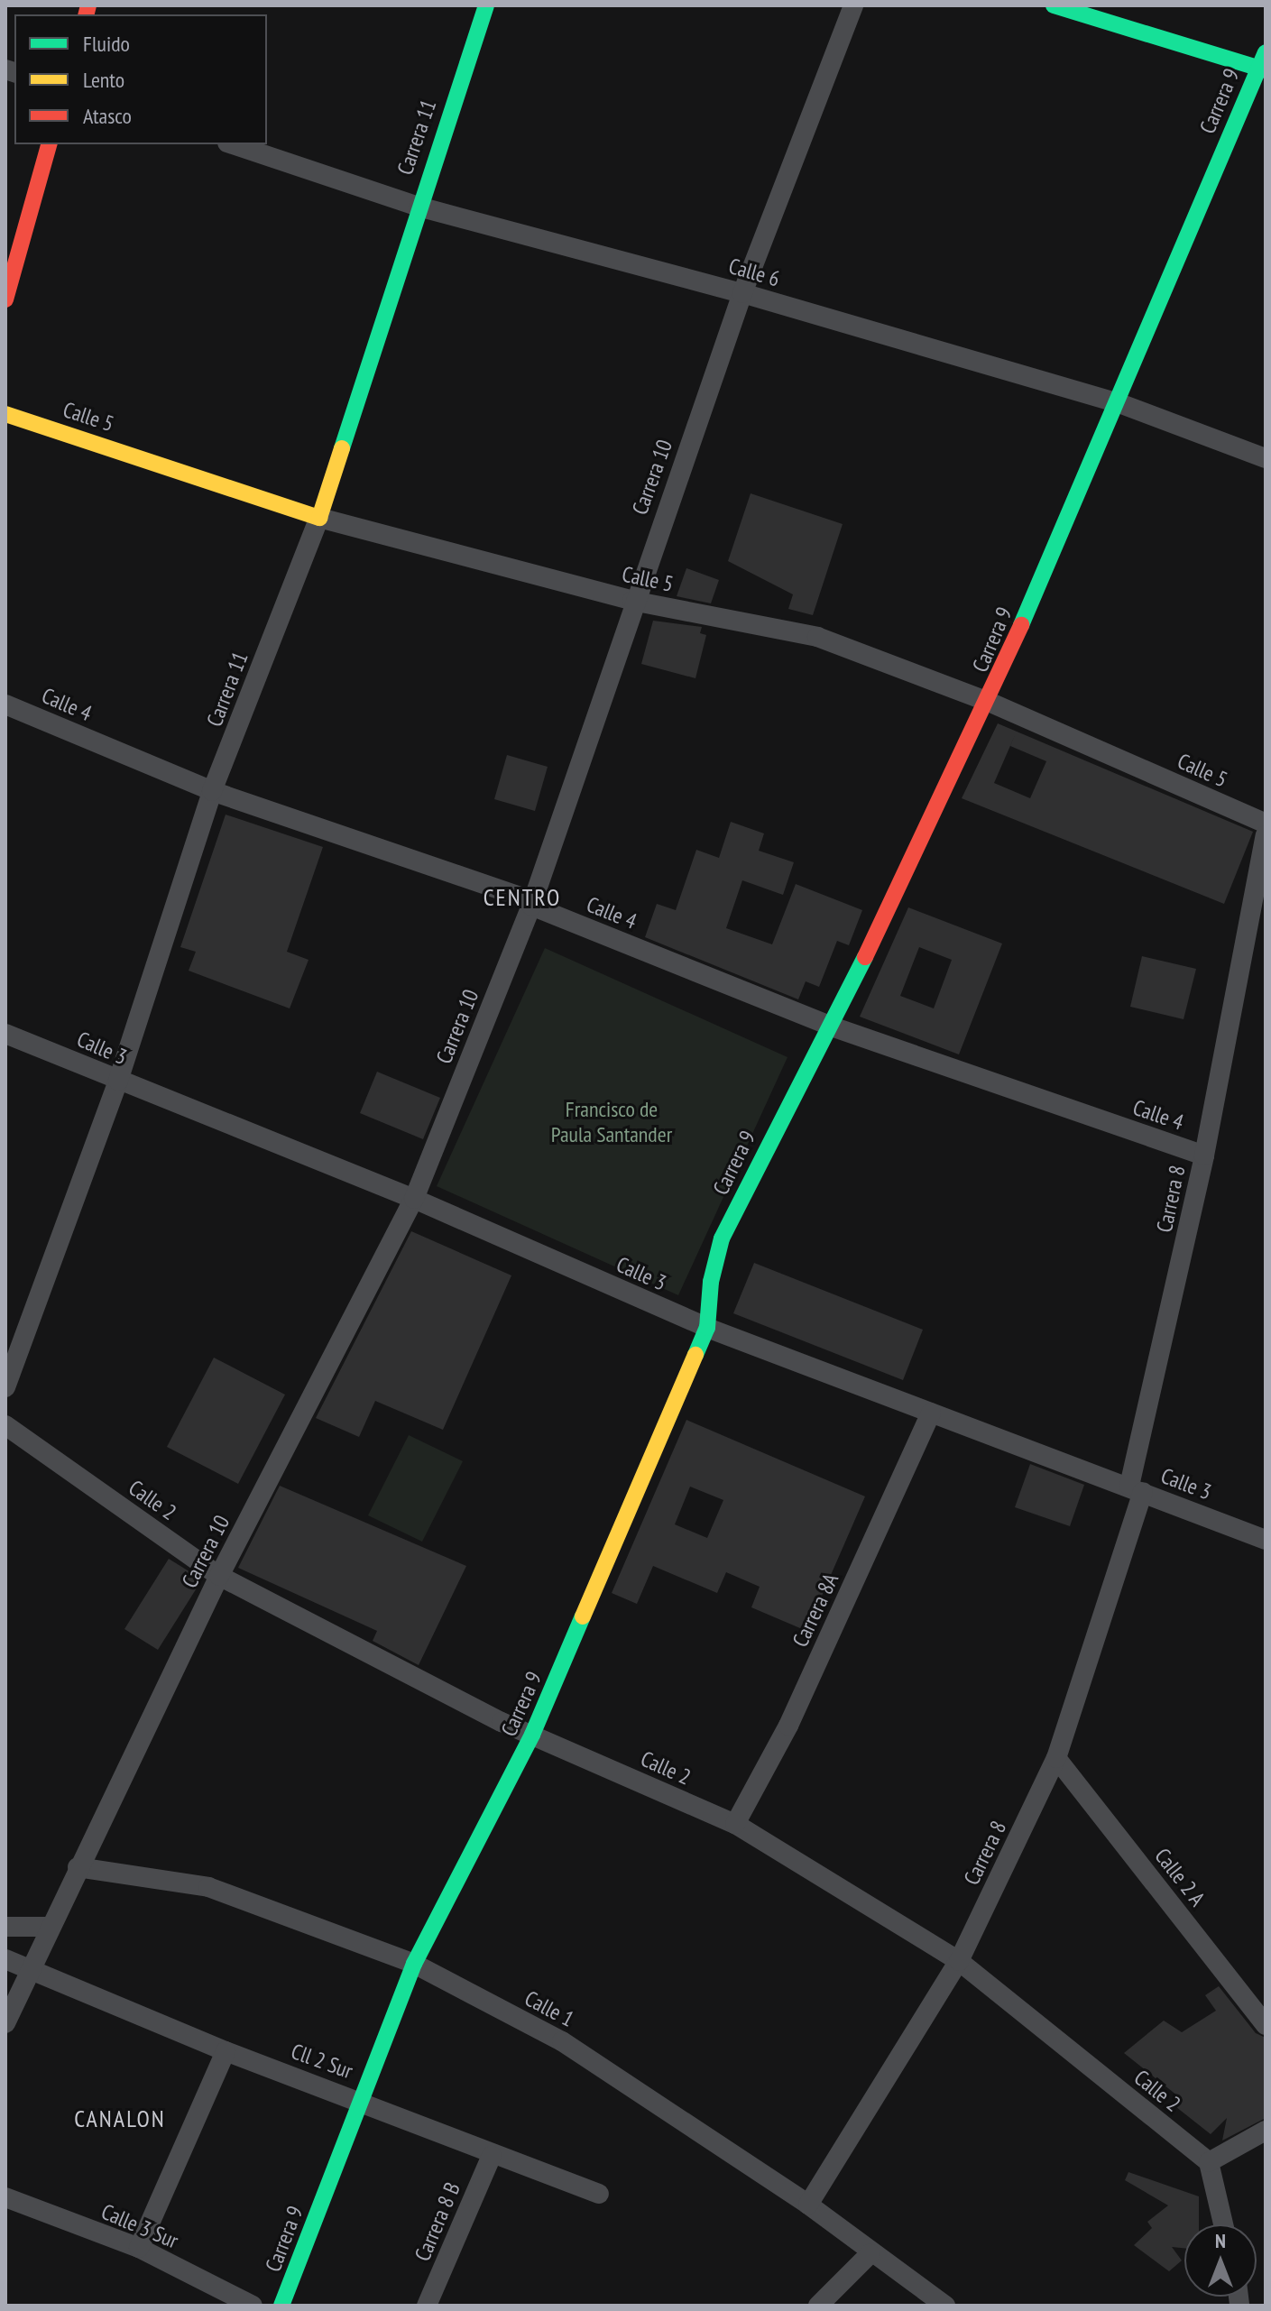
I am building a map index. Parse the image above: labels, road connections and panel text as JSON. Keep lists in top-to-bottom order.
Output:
{
  "streets": {
    "street": [
      "Carrera 9",
      "Carrera 11",
      "Calle 6",
      "Calle 5",
      "Carrera 10",
      "Calle 4",
      "Calle 3",
      "Carrera 8",
      "Calle 2",
      "Carrera 8A",
      "Calle 2 A",
      "Calle 1",
      "Cll 2 Sur",
      "Carrera 8 B",
      "Calle 3 Sur"
    ]
  },
  "crossings": [
    ["Carrera 9", "Calle 6"],
    ["Carrera 9", "Calle 5"],
    ["Carrera 9", "Calle 4"],
    ["Carrera 9", "Calle 3"],
    ["Carrera 9", "Calle 2"],
    ["Carrera 9", "Calle 1"],
    ["Carrera 9", "Cll 2 Sur"],
    ["Carrera 11", "Calle 6"],
    ["Carrera 11", "Calle 5"],
    ["Carrera 11", "Calle 4"],
    ["Carrera 11", "Calle 3"],
    ["Calle 6", "Carrera 10"],
    ["Calle 5", "Carrera 10"],
    ["Carrera 10", "Calle 4"],
    ["Carrera 10", "Calle 3"],
    ["Carrera 10", "Calle 2"],
    ["Carrera 10", "Calle 1"],
    ["Carrera 10", "Cll 2 Sur"],
    ["Calle 4", "Carrera 8"],
    ["Calle 3", "Carrera 8"],
    ["Calle 3", "Carrera 8A"],
    ["Carrera 8", "Calle 2"],
    ["Carrera 8", "Calle 2 A"],
    ["Carrera 8", "Calle 1"],
    ["Calle 2", "Carrera 8A"],
    ["Cll 2 Sur", "Carrera 8 B"]
  ],
  "districts": ["CENTRO", "CANALON"],
  "parks": ["Francisco de Paula Santander"],
  "legend": ["Fluido", "Lento", "Atasco"],
  "north": "top"
}
